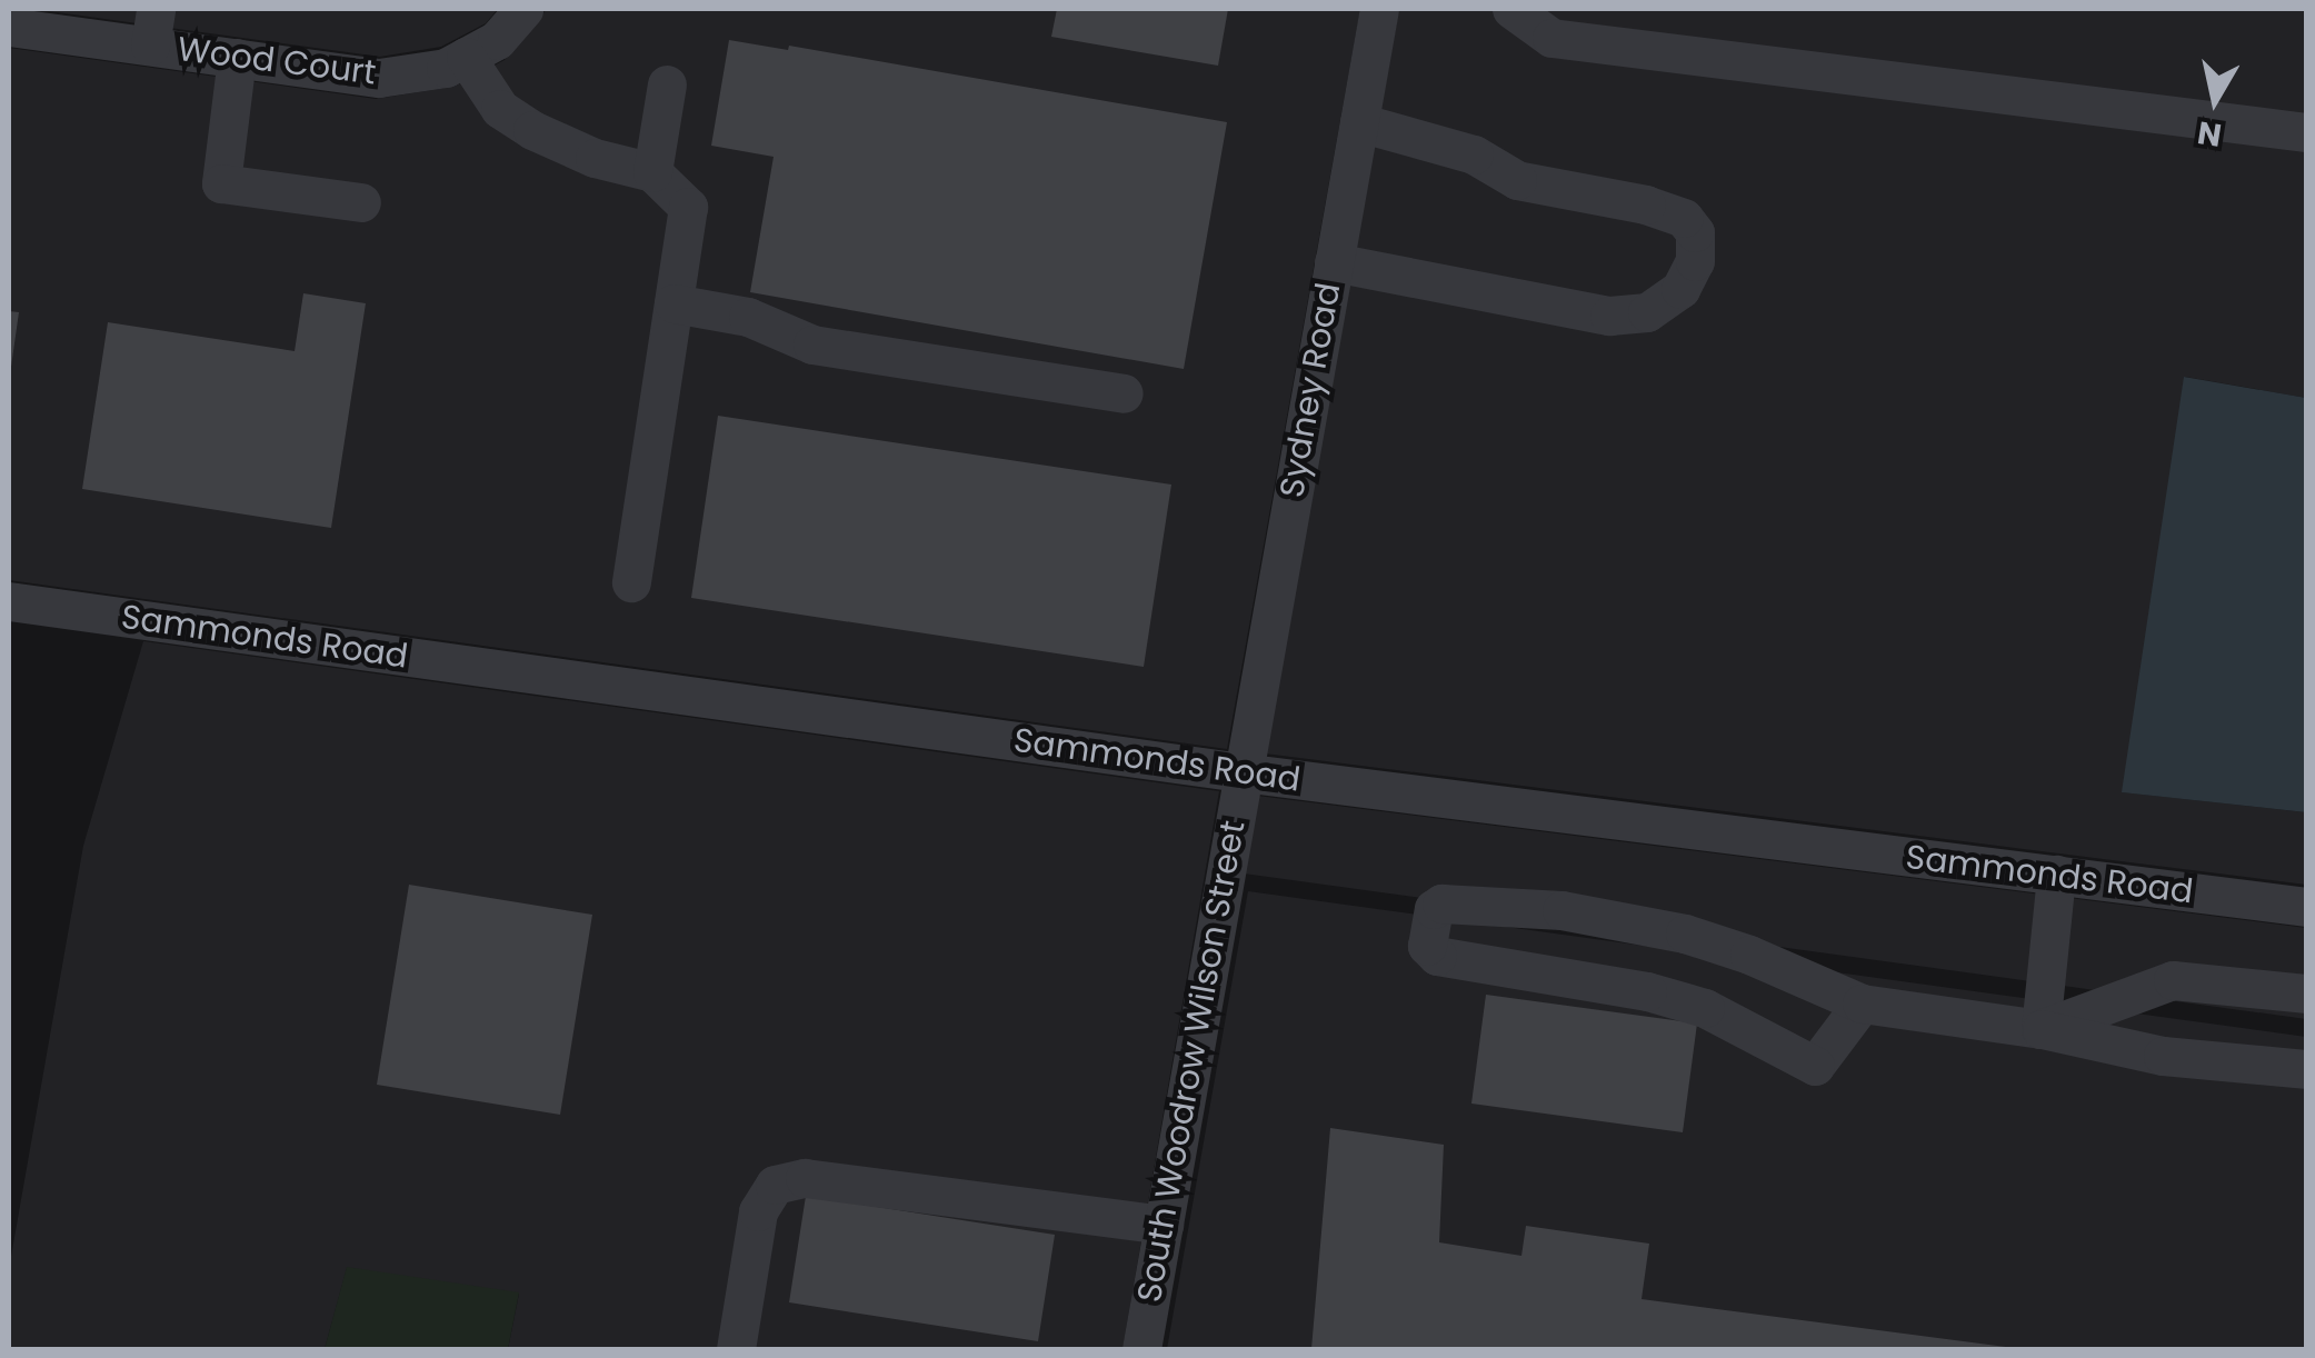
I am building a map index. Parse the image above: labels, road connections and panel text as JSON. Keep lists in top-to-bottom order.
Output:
{
  "streets": {
    "street": [
      "Wood Court",
      "Sydney Road",
      "Sammonds Road",
      "South Woodrow Wilson Street"
    ]
  },
  "crossings": [
    ["Sydney Road", "Sammonds Road"],
    ["Sydney Road", "South Woodrow Wilson Street"],
    ["Sammonds Road", "South Woodrow Wilson Street"]
  ],
  "north": "bottom"
}
